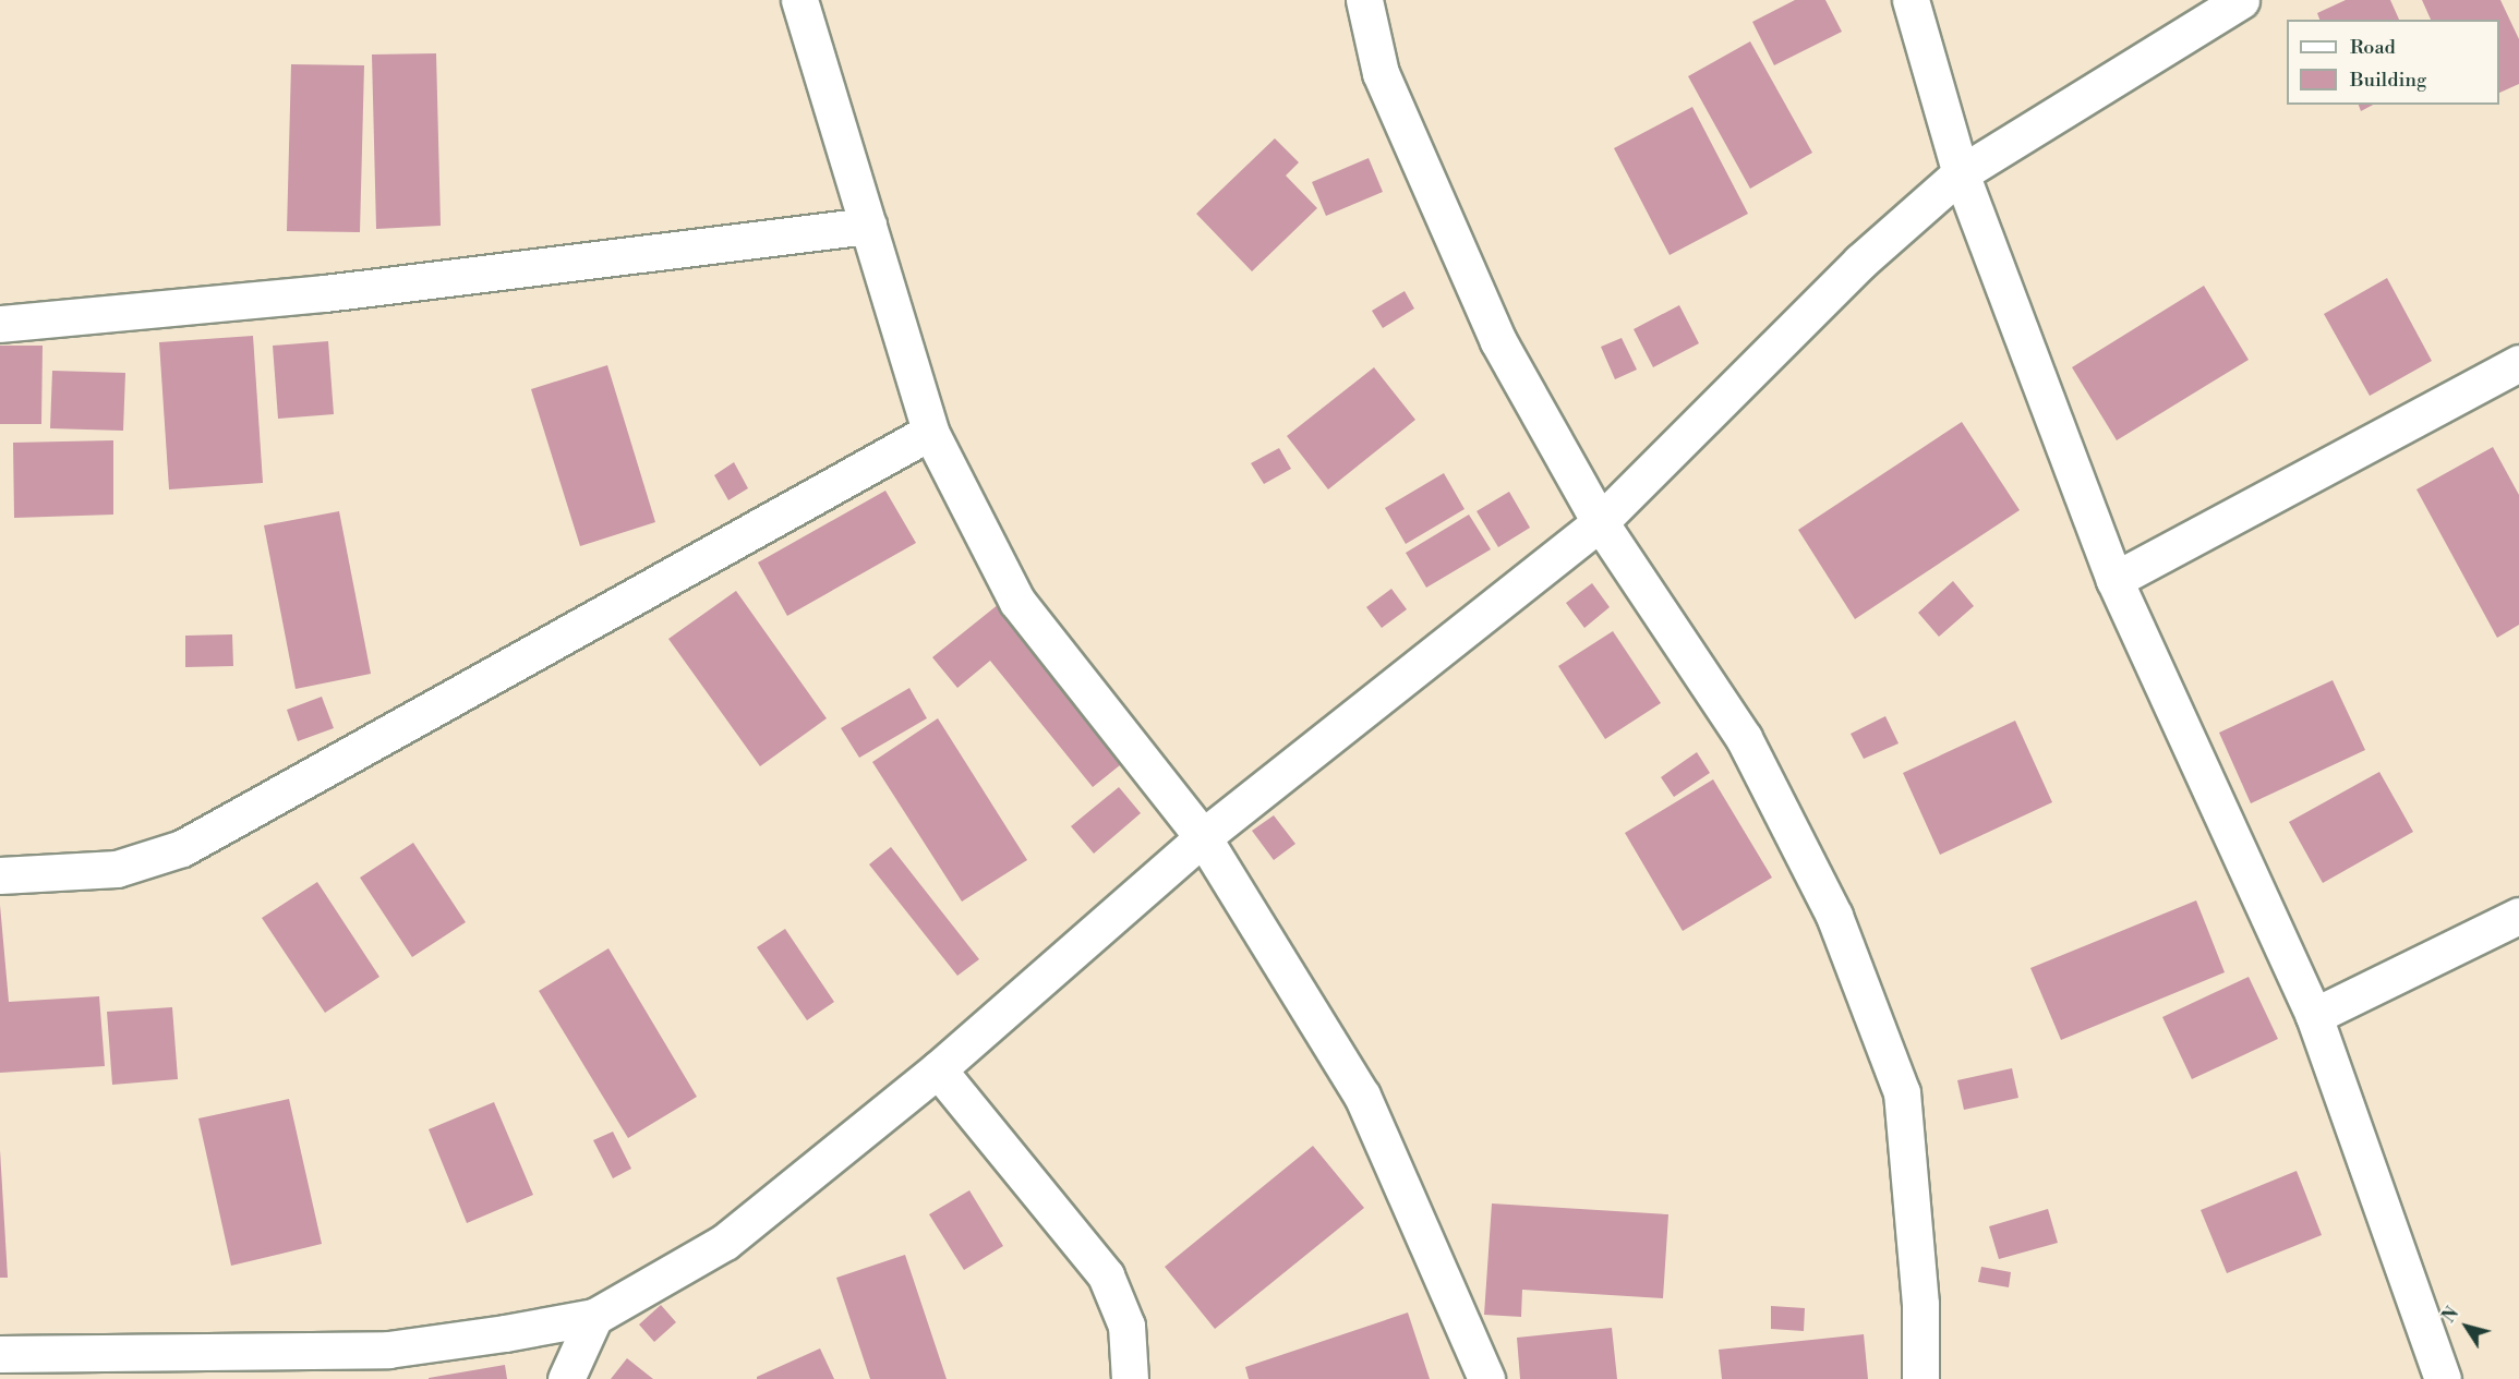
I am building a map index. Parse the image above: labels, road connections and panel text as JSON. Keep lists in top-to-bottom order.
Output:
{
  "legend": ["Road", "Building"],
  "north": "top left"
}
